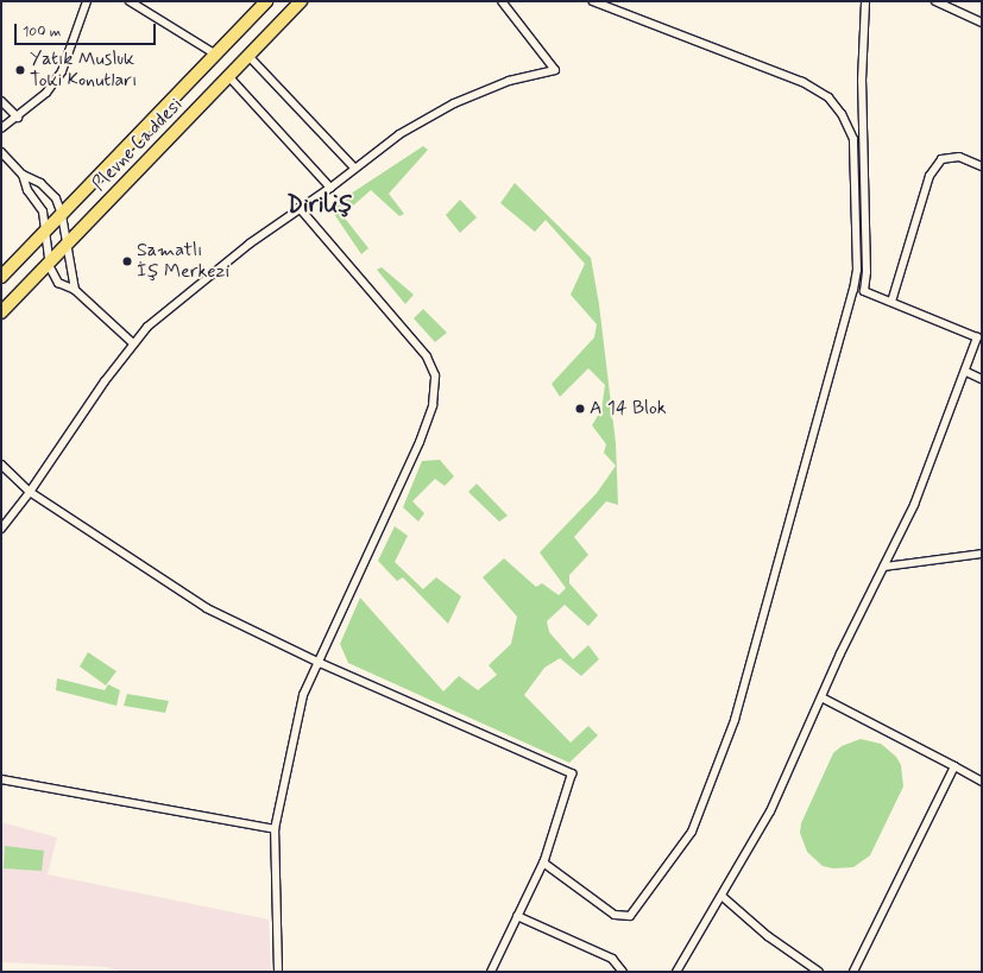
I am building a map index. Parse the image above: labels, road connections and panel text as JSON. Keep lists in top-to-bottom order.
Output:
{
  "streets": {
    "main road": ["Plevne Caddesi"]
  },
  "districts": ["Diriliş"],
  "places": ["Yatık Musluk Toki Konutları", "Samatlı İş Merkezi", "A 14 Blok"],
  "scale_bar": "100 m"
}
